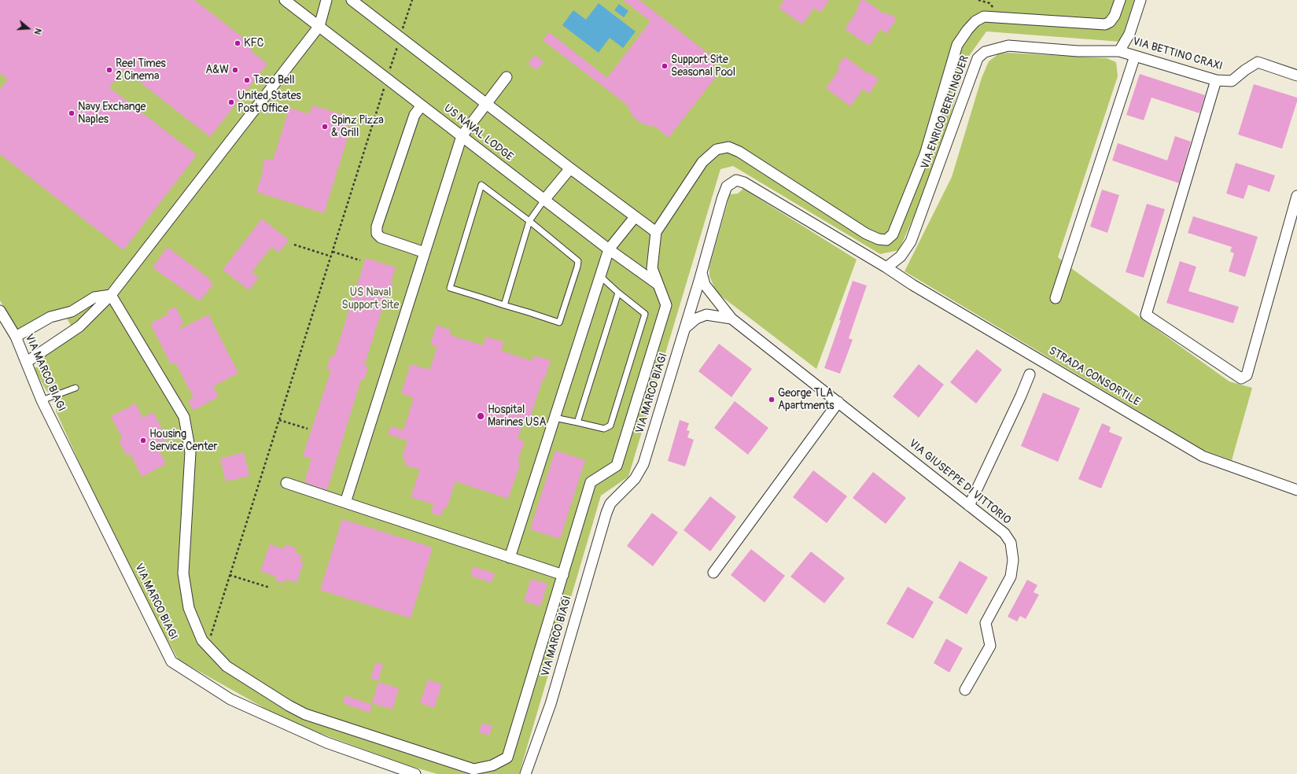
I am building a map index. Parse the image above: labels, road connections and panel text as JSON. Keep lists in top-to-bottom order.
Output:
{
  "streets": {
    "street": [
      "VIA BETTINO CRAXI",
      "VIA ENRICO BERLINGUER",
      "US NAVAL LODGE",
      "VIA MARCO BIAGI",
      "STRADA CONSORTILE",
      "VIA GIUSEPPE DI VITTORIO"
    ]
  },
  "crossings": [
    ["VIA BETTINO CRAXI", "VIA ENRICO BERLINGUER"],
    ["VIA ENRICO BERLINGUER", "VIA MARCO BIAGI"],
    ["VIA ENRICO BERLINGUER", "STRADA CONSORTILE"],
    ["VIA MARCO BIAGI", "STRADA CONSORTILE"],
    ["VIA MARCO BIAGI", "VIA GIUSEPPE DI VITTORIO"]
  ],
  "parks": ["US Naval Support Site"],
  "places": [
    "KFC",
    "Support Site Seasonal Pool",
    "Reel Times 2 Cinema",
    "A&W",
    "Taco Bell",
    "United States Post Office",
    "Navy Exchange Naples",
    "Spinz Pizza & Grill",
    "George TLA Apartments",
    "Hospital Marines USA",
    "Housing Service Center"
  ],
  "north": "right"
}
